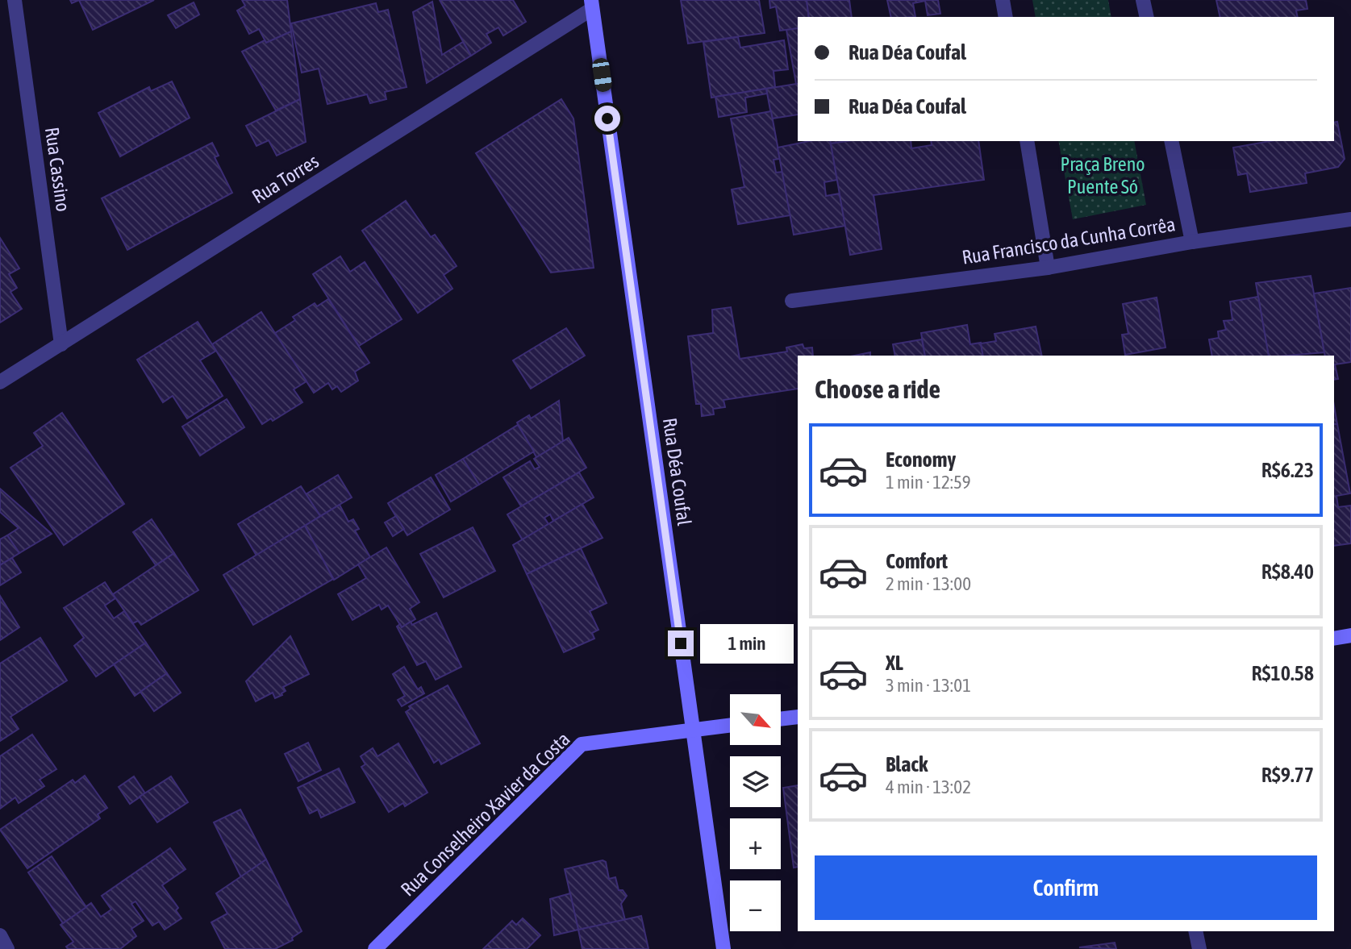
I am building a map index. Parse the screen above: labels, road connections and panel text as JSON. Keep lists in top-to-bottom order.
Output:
{
  "streets": {
    "main road": ["Rua Déa Coufal", "Rua Conselheiro Xavier da Costa"],
    "street": ["Rua Cassino", "Rua Torres", "Rua Francisco da Cunha Corrêa"]
  },
  "crossings": [
    ["Rua Cassino", "Rua Torres"],
    ["Rua Torres", "Rua Déa Coufal"],
    ["Rua Déa Coufal", "Rua Conselheiro Xavier da Costa"]
  ],
  "parks": ["Praça Breno Puente Só"],
  "north": "bottom right",
  "page": {
    "banner": ["Rua Déa Coufal", "Rua Déa Coufal"],
    "heading": "Choose a ride",
    "list": [
      {
        "name": "Economy",
        "note": "1 min · 12:59",
        "value": "R$6.23"
      },
      {
        "name": "Comfort",
        "note": "2 min · 13:00",
        "value": "R$8.40"
      },
      {
        "name": "XL",
        "note": "3 min · 13:01",
        "value": "R$10.58"
      },
      {
        "name": "Black",
        "note": "4 min · 13:02",
        "value": "R$9.77"
      }
    ],
    "bubble": "1 min",
    "map_buttons": ["+", "−"],
    "buttons": "Confirm"
  }
}
